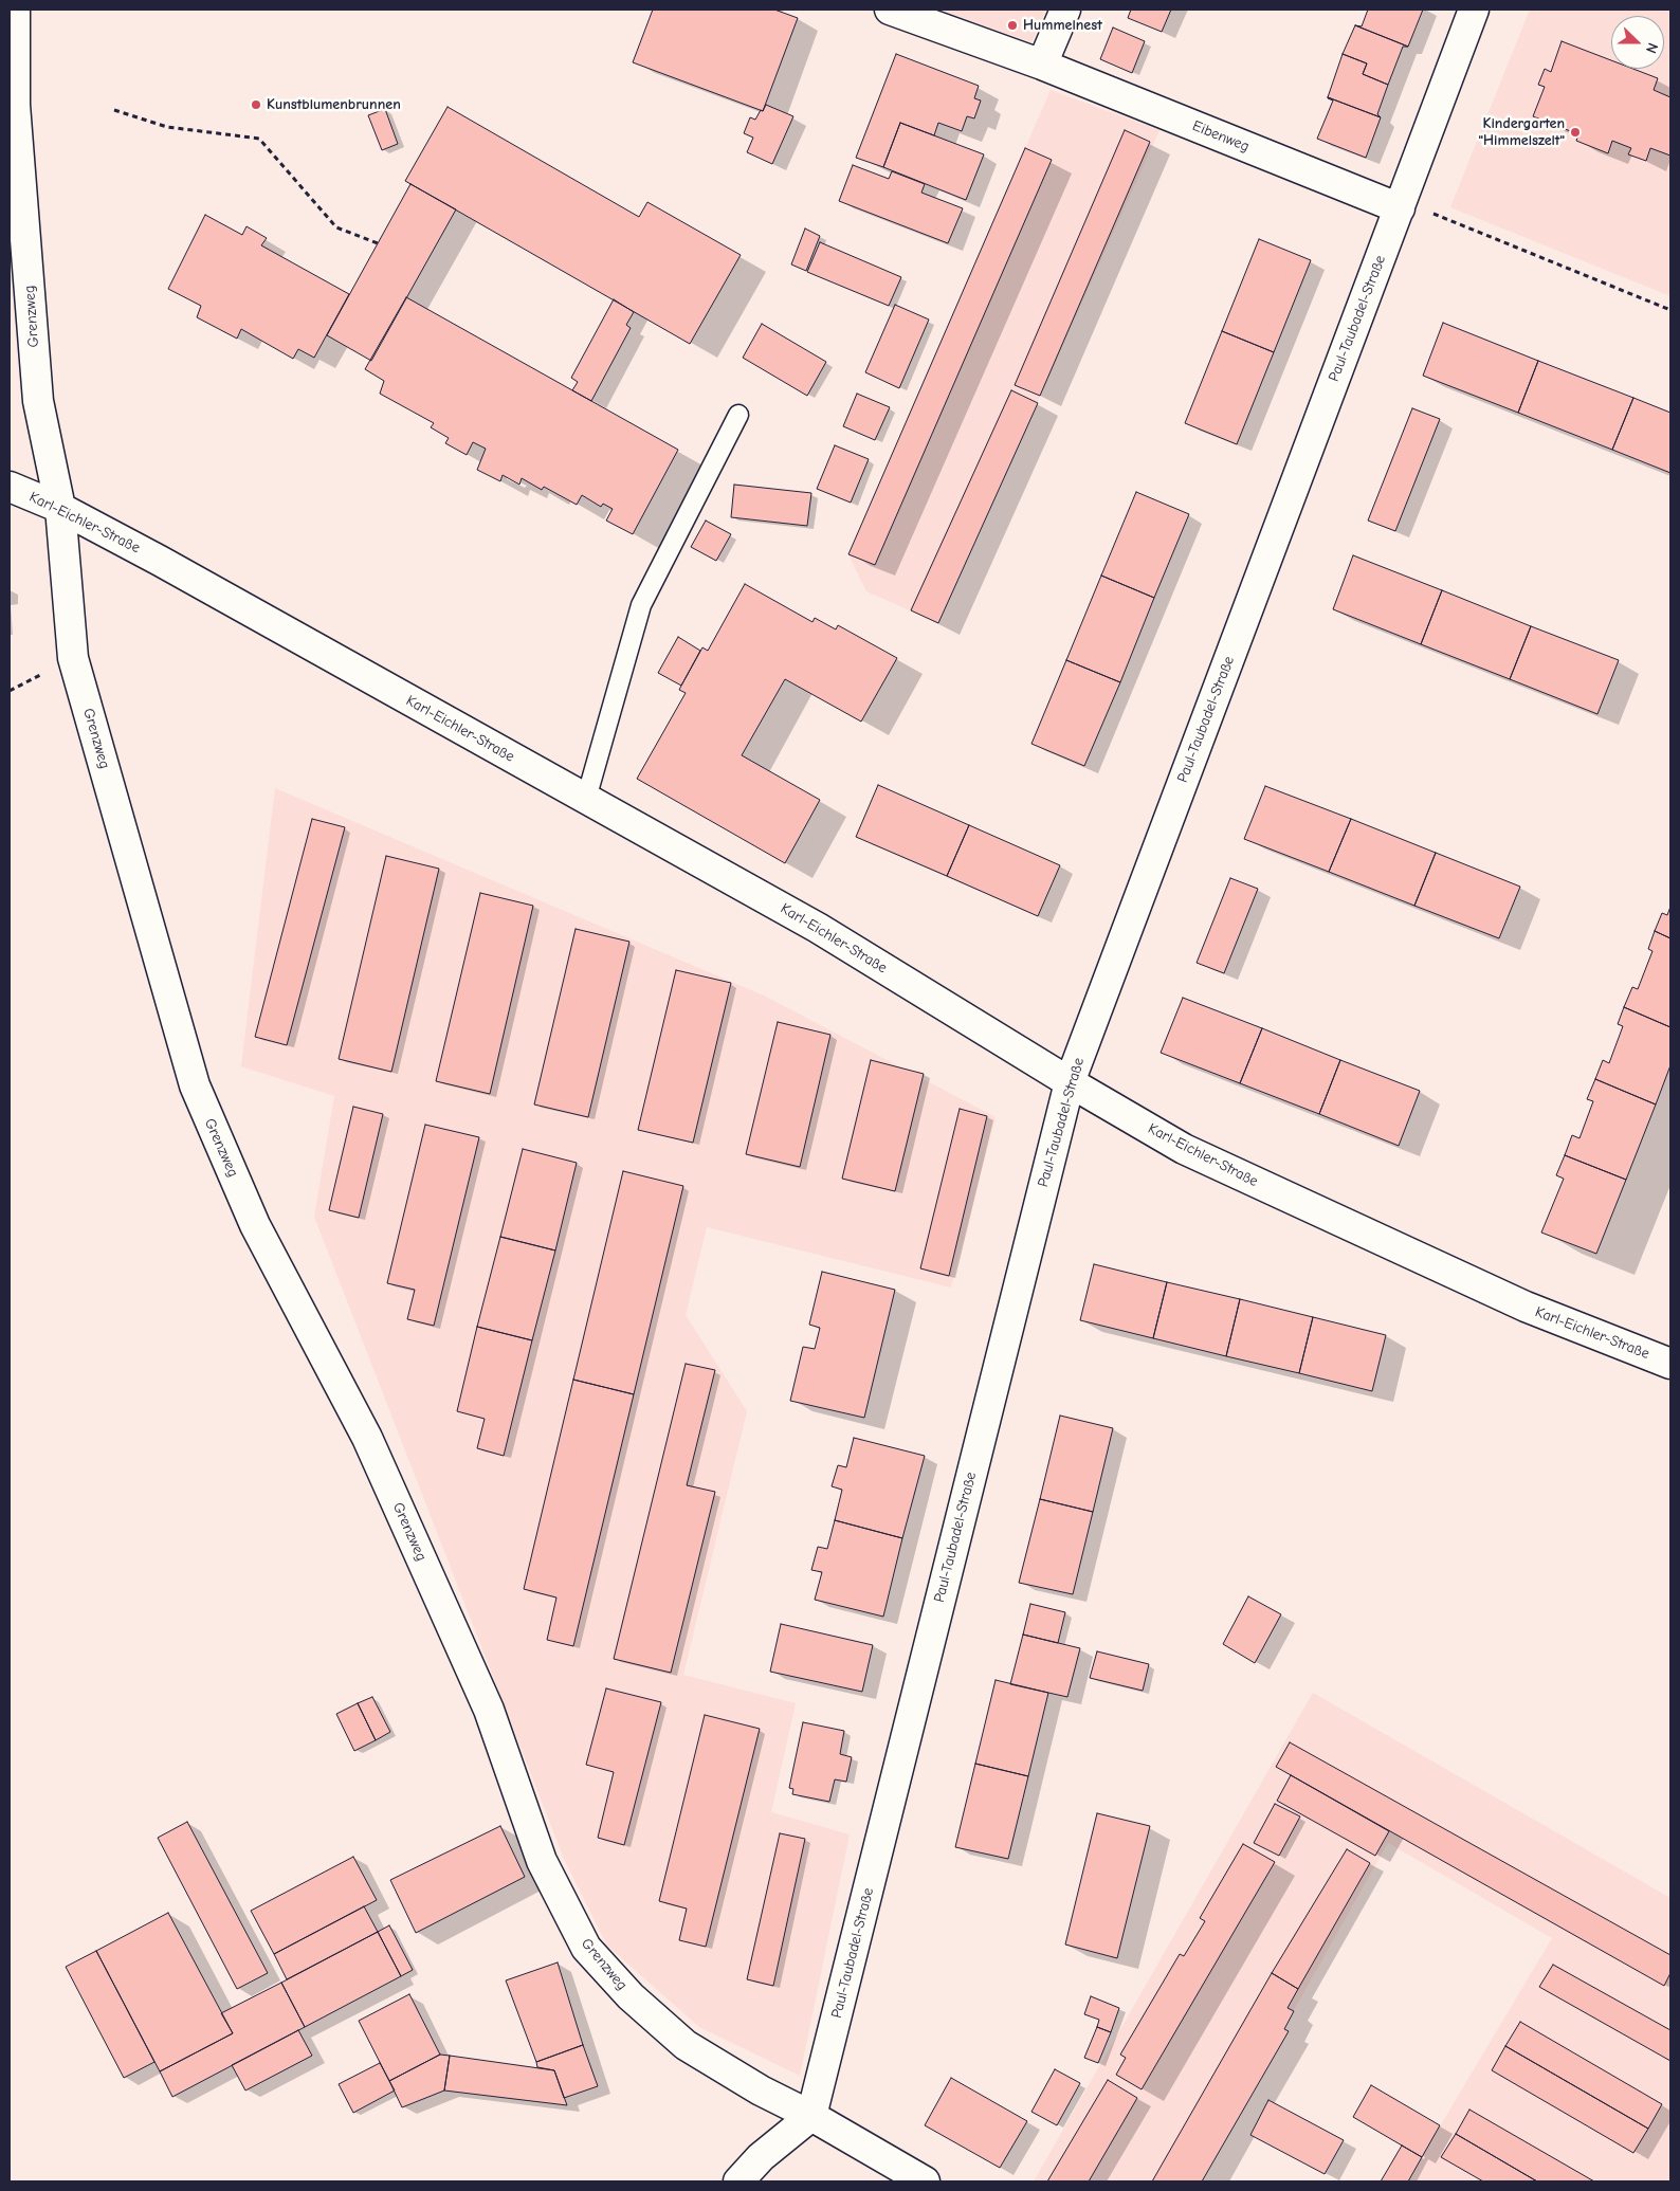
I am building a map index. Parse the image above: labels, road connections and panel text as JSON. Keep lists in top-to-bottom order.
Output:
{
  "streets": {
    "street": [
      "Eibenweg",
      "Grenzweg",
      "Paul-Taubadel-Straße",
      "Karl-Eichler-Straße"
    ]
  },
  "crossings": [
    ["Eibenweg", "Paul-Taubadel-Straße"],
    ["Grenzweg", "Paul-Taubadel-Straße"],
    ["Grenzweg", "Karl-Eichler-Straße"],
    ["Paul-Taubadel-Straße", "Karl-Eichler-Straße"]
  ],
  "places": ["Hummelnest", "Kunstblumenbrunnen", "Kindergarten \"Himmelszelt\""],
  "north": "right"
}
